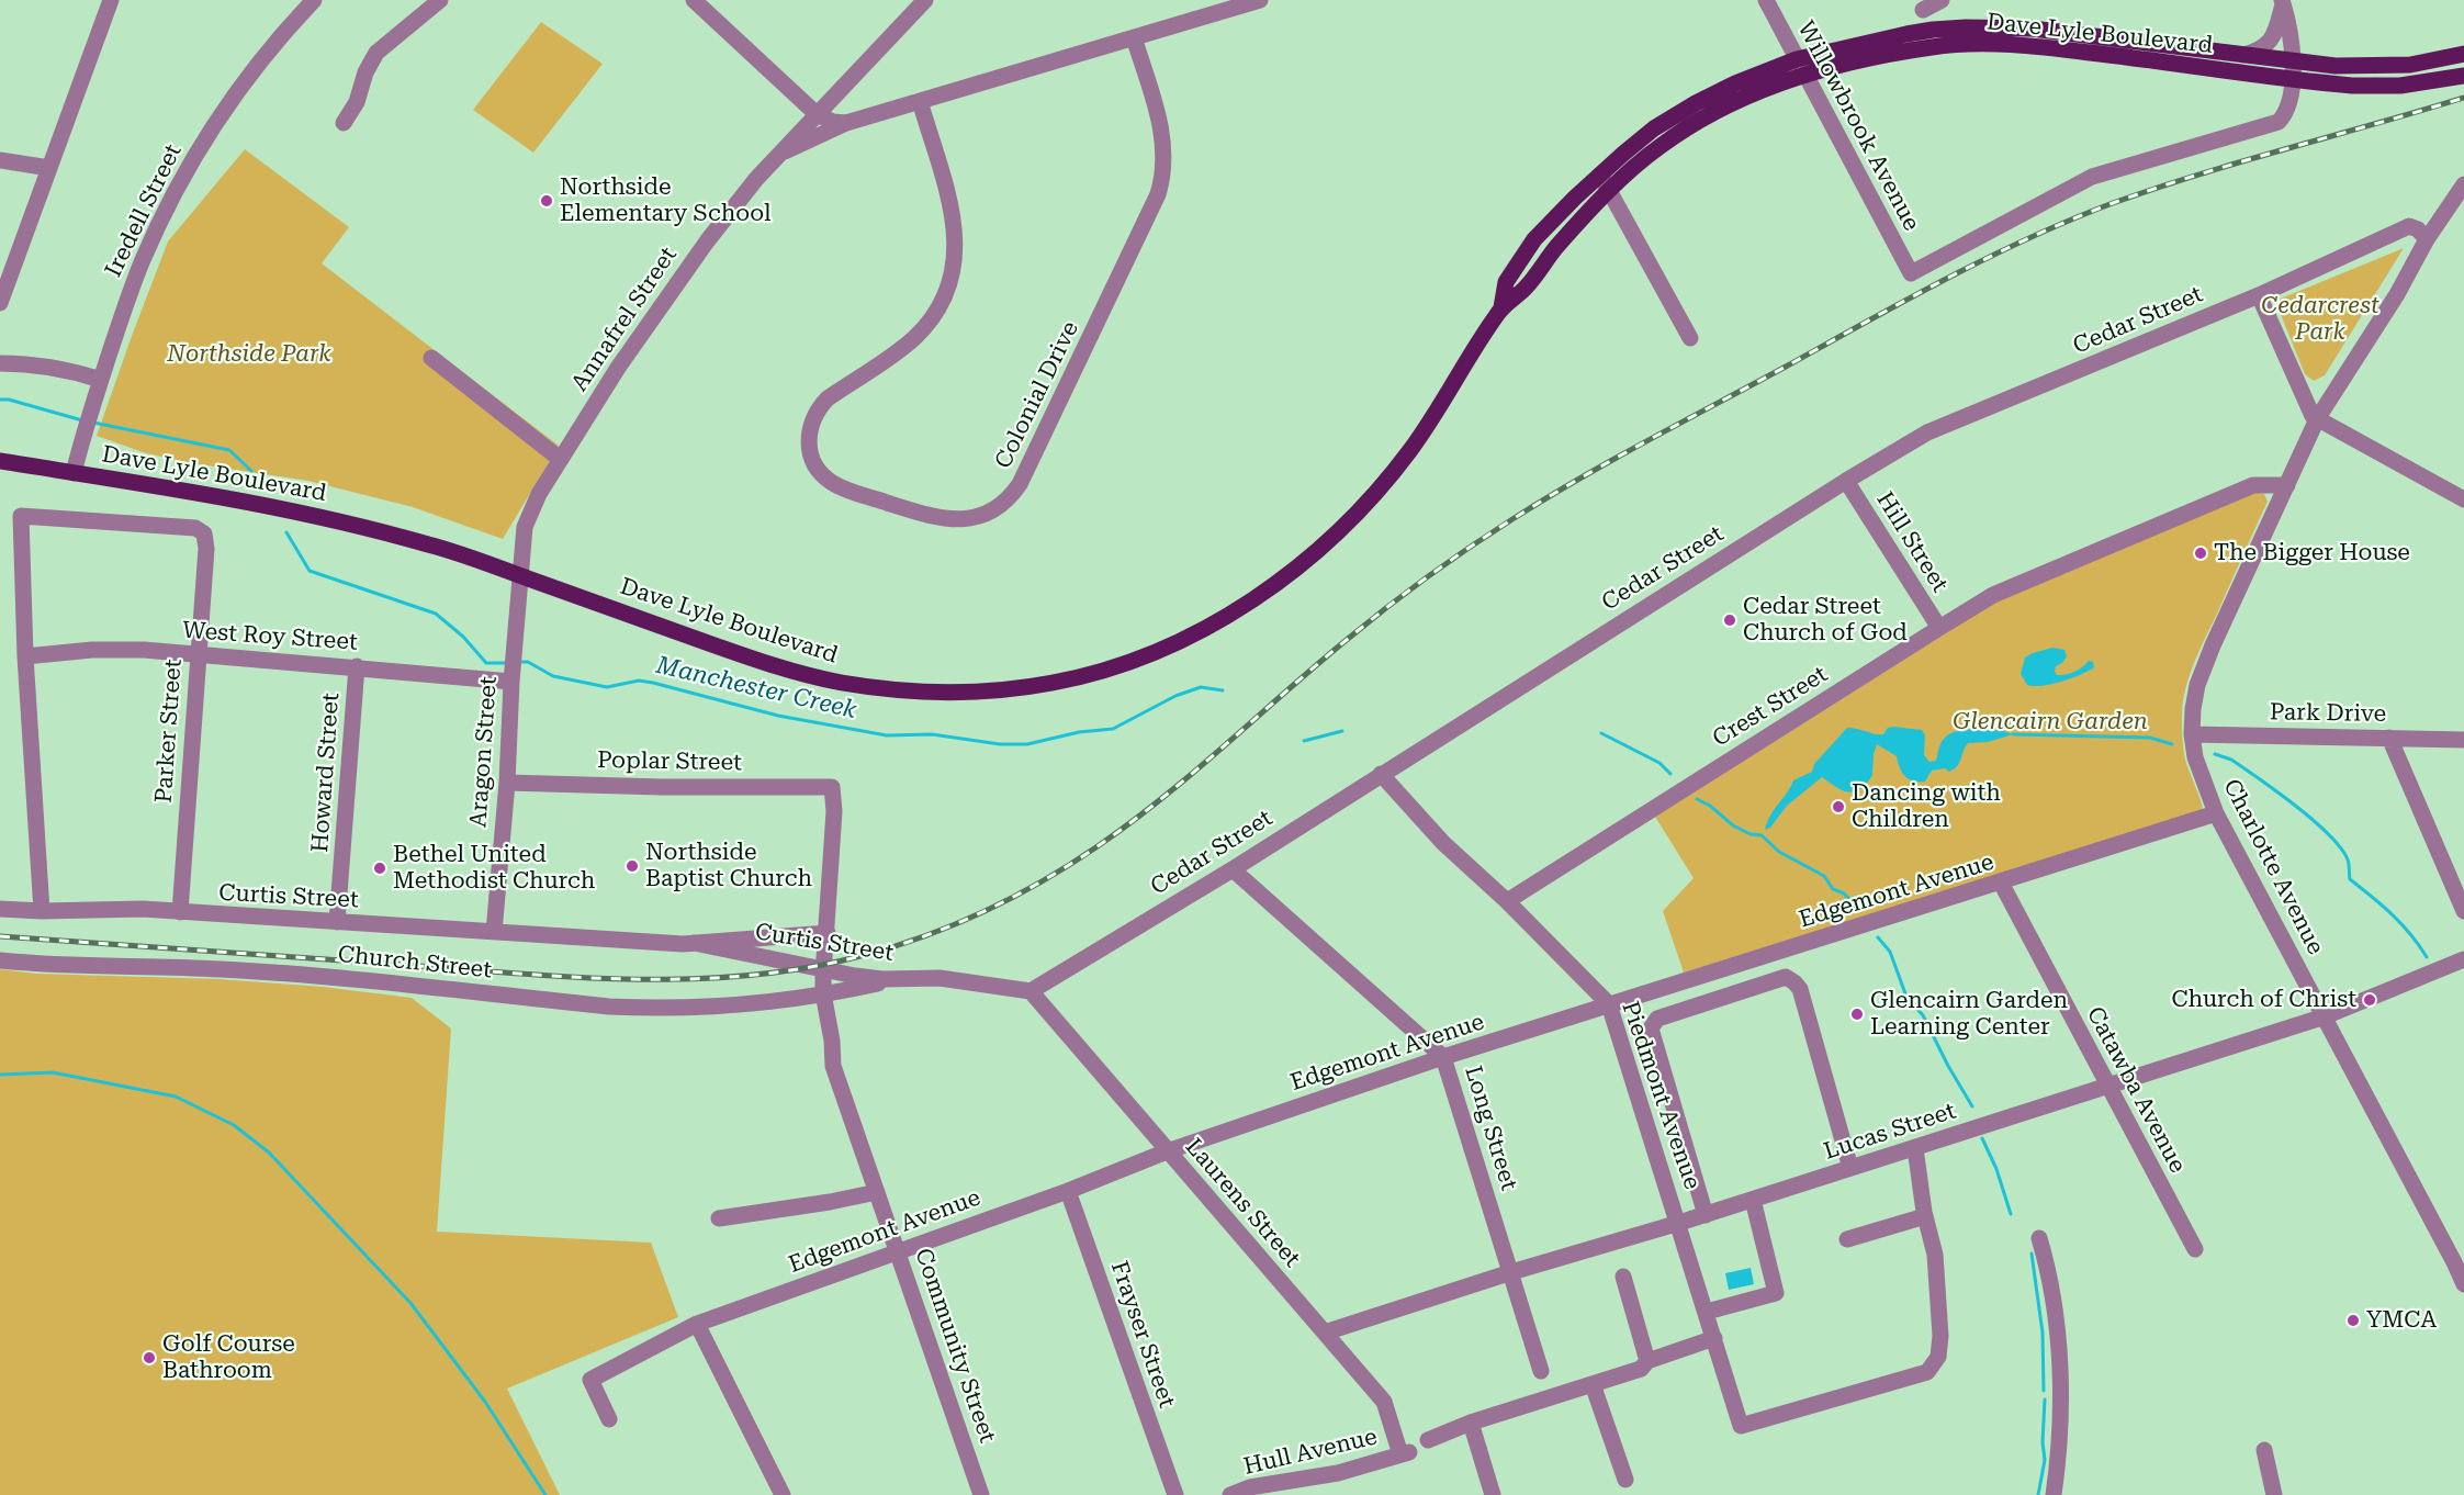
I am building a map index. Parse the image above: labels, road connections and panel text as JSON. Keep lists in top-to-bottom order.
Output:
{
  "streets": {
    "main road": ["Dave Lyle Boulevard"],
    "street": [
      "Willowbrook Avenue",
      "Iredell Street",
      "Annafrel Street",
      "Cedar Street",
      "Colonial Drive",
      "Hill Street",
      "West Roy Street",
      "Crest Street",
      "Park Drive",
      "Parker Street",
      "Aragon Street",
      "Poplar Street",
      "Howard Street",
      "Charlotte Avenue",
      "Edgemont Avenue",
      "Curtis Street",
      "Church Street",
      "Catawba Avenue",
      "Piedmont Avenue",
      "Long Street",
      "Lucas Street",
      "Laurens Street",
      "Frayser Street",
      "Community Street",
      "Hull Avenue"
    ]
  },
  "crossings": [
    ["Dave Lyle Boulevard", "Willowbrook Avenue"],
    ["Dave Lyle Boulevard", "Iredell Street"],
    ["Dave Lyle Boulevard", "Annafrel Street"],
    ["Dave Lyle Boulevard", "Aragon Street"],
    ["Annafrel Street", "Aragon Street"],
    ["Cedar Street", "Hill Street"],
    ["Cedar Street", "Charlotte Avenue"],
    ["Cedar Street", "Curtis Street"],
    ["Cedar Street", "Piedmont Avenue"],
    ["Cedar Street", "Long Street"],
    ["Cedar Street", "Laurens Street"],
    ["Hill Street", "Crest Street"],
    ["West Roy Street", "Parker Street"],
    ["West Roy Street", "Aragon Street"],
    ["West Roy Street", "Howard Street"],
    ["Crest Street", "Charlotte Avenue"],
    ["Crest Street", "Piedmont Avenue"],
    ["Park Drive", "Charlotte Avenue"],
    ["Parker Street", "Curtis Street"],
    ["Aragon Street", "Poplar Street"],
    ["Aragon Street", "Curtis Street"],
    ["Poplar Street", "Community Street"],
    ["Howard Street", "Curtis Street"],
    ["Charlotte Avenue", "Edgemont Avenue"],
    ["Charlotte Avenue", "Lucas Street"],
    ["Edgemont Avenue", "Catawba Avenue"],
    ["Edgemont Avenue", "Piedmont Avenue"],
    ["Edgemont Avenue", "Long Street"],
    ["Edgemont Avenue", "Laurens Street"],
    ["Edgemont Avenue", "Frayser Street"],
    ["Edgemont Avenue", "Community Street"],
    ["Curtis Street", "Church Street"],
    ["Curtis Street", "Laurens Street"],
    ["Curtis Street", "Community Street"],
    ["Church Street", "Community Street"],
    ["Catawba Avenue", "Lucas Street"],
    ["Piedmont Avenue", "Lucas Street"],
    ["Long Street", "Lucas Street"],
    ["Lucas Street", "Laurens Street"],
    ["Laurens Street", "Hull Avenue"]
  ],
  "water": ["Manchester Creek"],
  "parks": ["Cedarcrest Park", "Northside Park", "Glencairn Garden"],
  "places": [
    "Northside Elementary School",
    "The Bigger House",
    "Cedar Street Church of God",
    "Dancing with Children",
    "Northside Baptist Church",
    "Bethel United Methodist Church",
    "Church of Christ",
    "Glencairn Garden Learning Center",
    "YMCA",
    "Golf Course Bathroom"
  ]
}
